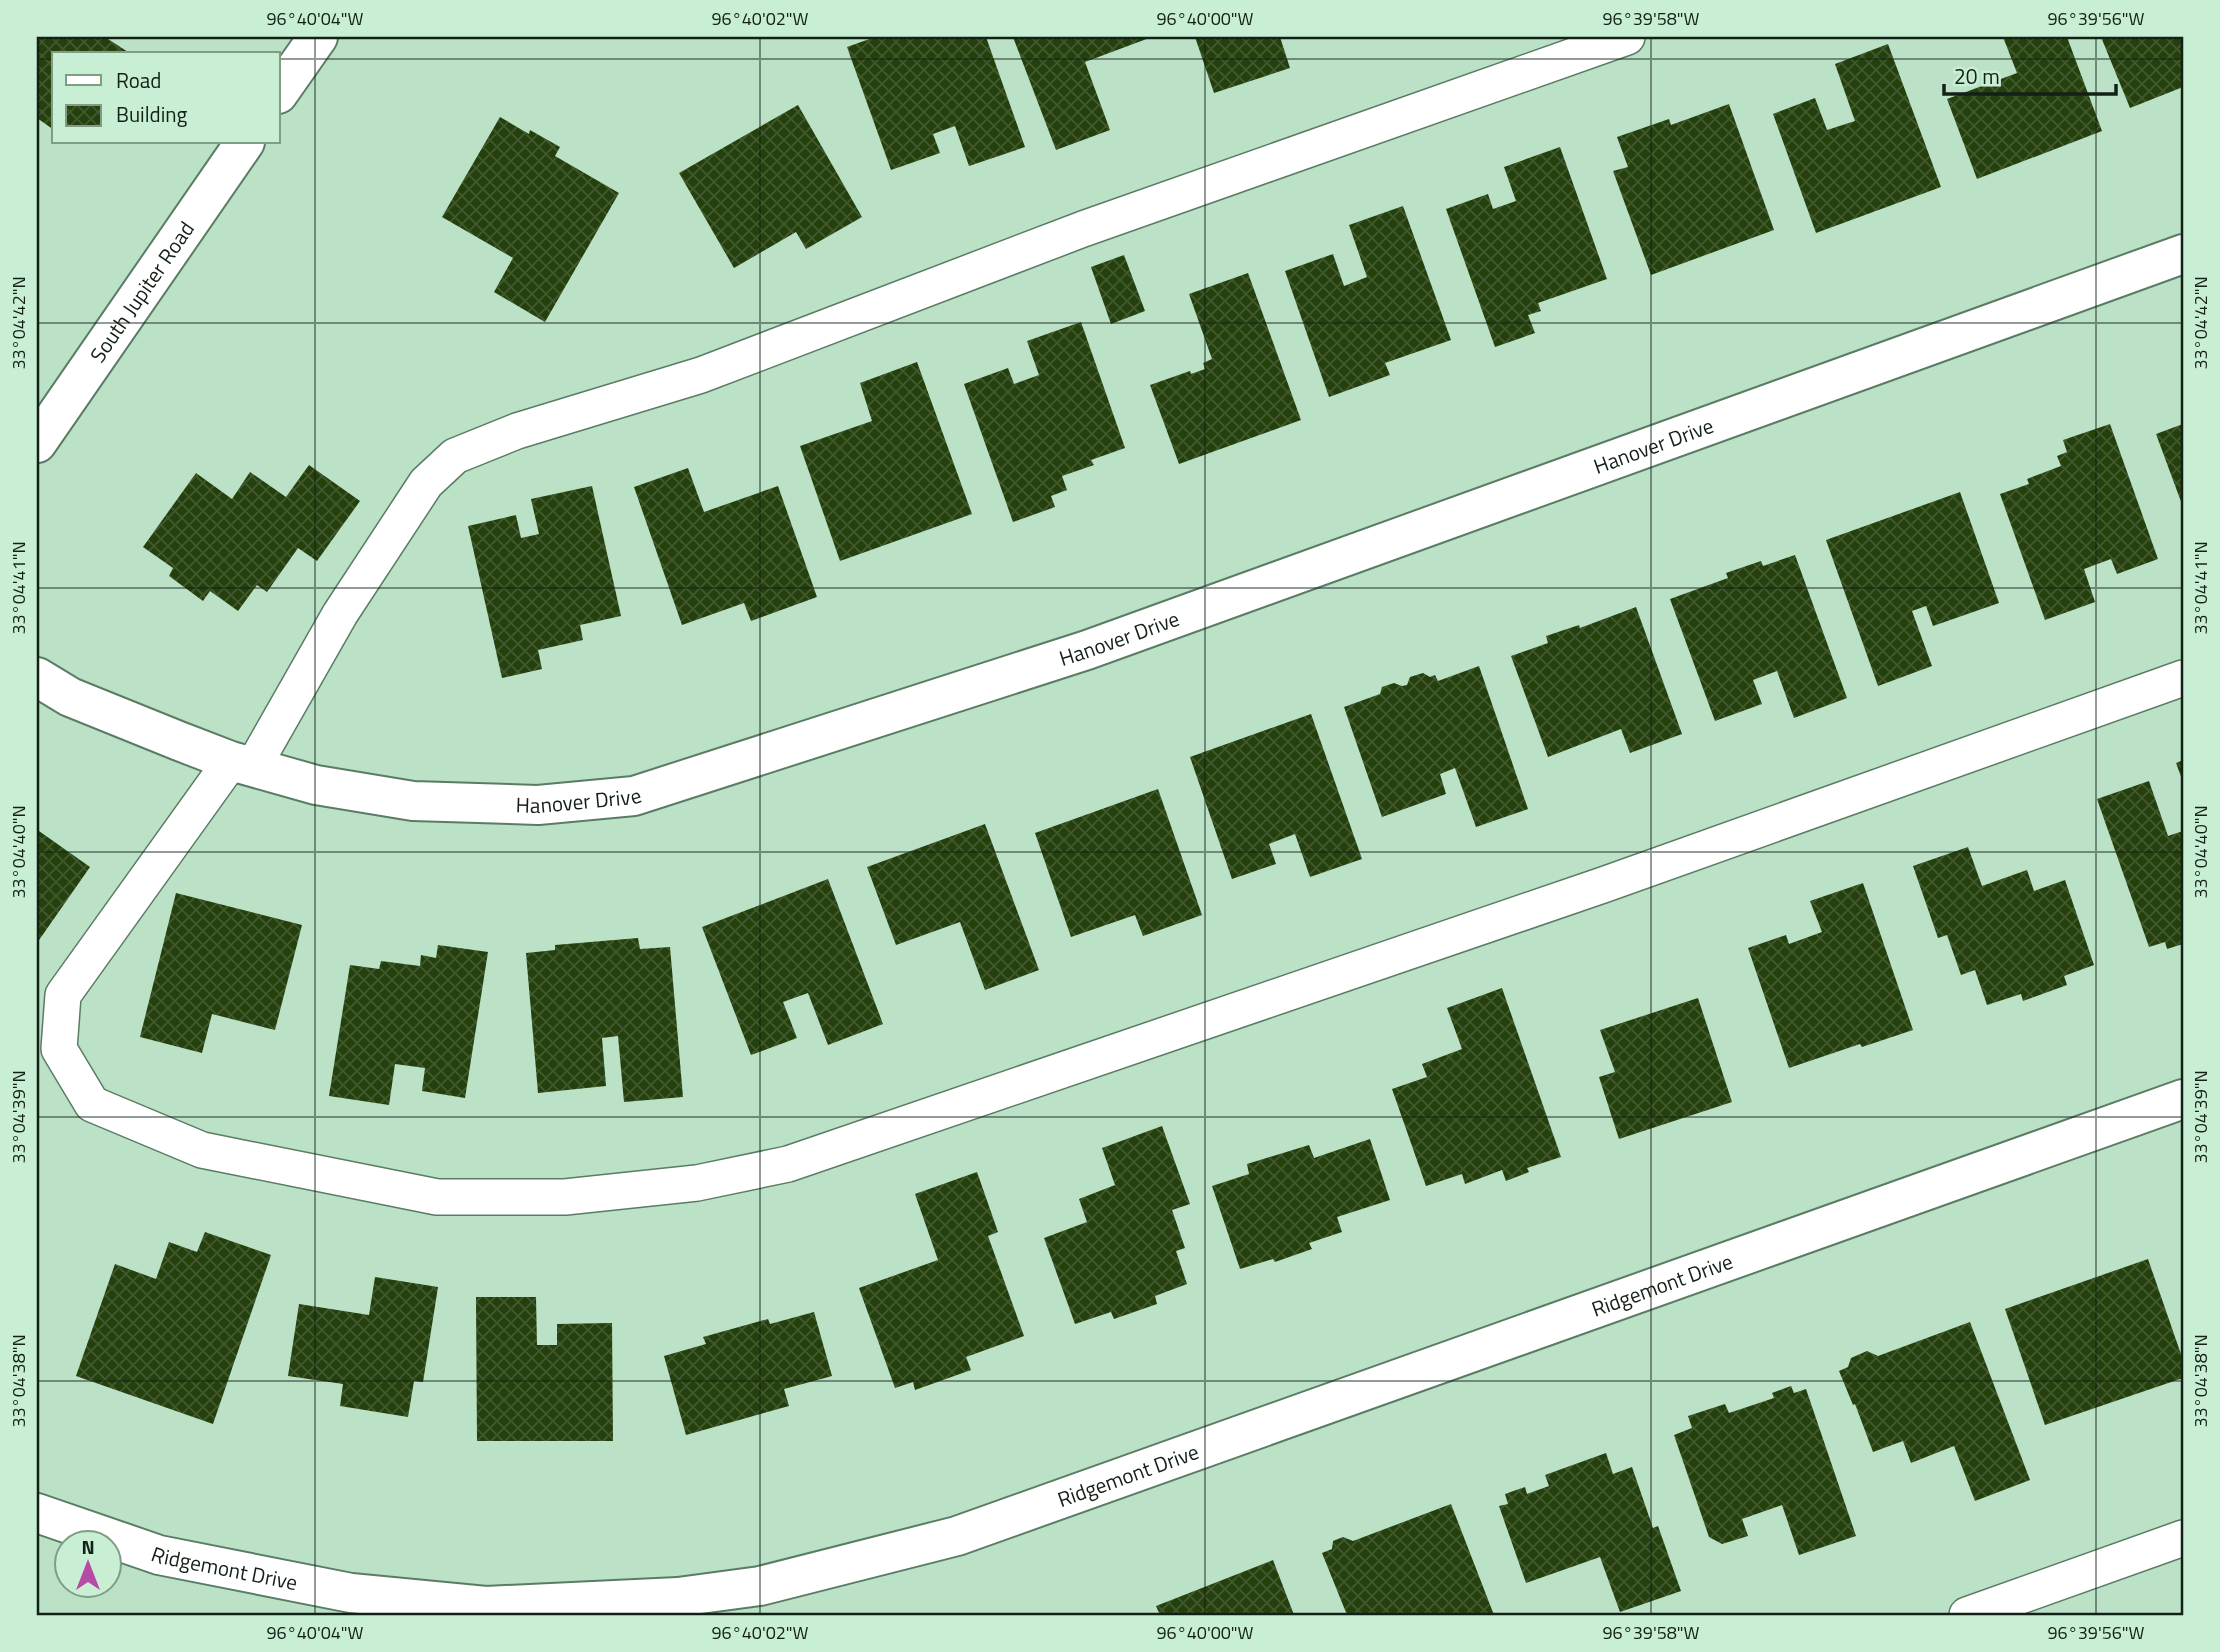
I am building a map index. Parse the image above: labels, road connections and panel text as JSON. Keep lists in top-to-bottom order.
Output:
{
  "streets": {
    "street": ["South Jupiter Road", "Hanover Drive", "Ridgemont Drive"]
  },
  "legend": ["Road", "Building"],
  "scale_bar": "20 m",
  "north": "top",
  "coordinates": [
    "96°40'04\"W",
    "96°40'02\"W",
    "96°40'00\"W",
    "96°39'58\"W",
    "96°39'56\"W",
    "33°04'42\"N",
    "33°04'41\"N",
    "33°04'40\"N",
    "33°04'39\"N",
    "33°04'38\"N"
  ]
}
